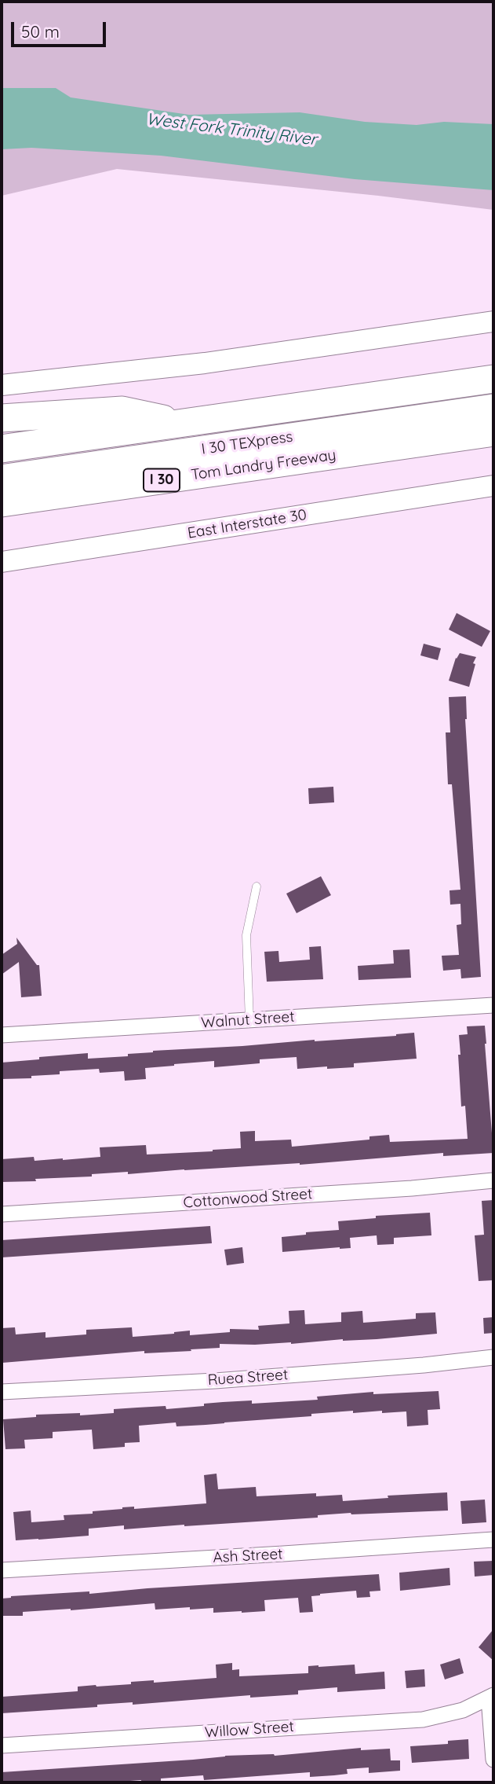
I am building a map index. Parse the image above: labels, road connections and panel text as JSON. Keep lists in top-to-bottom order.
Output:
{
  "streets": {
    "highway": ["I 30 TEXpress", "Tom Landry Freeway", "I 30"],
    "main road": ["East Interstate 30"],
    "street": [
      "Walnut Street",
      "Cottonwood Street",
      "Ruea Street",
      "Ash Street",
      "Willow Street"
    ]
  },
  "water": ["West Fork Trinity River"],
  "scale_bar": "50 m"
}
